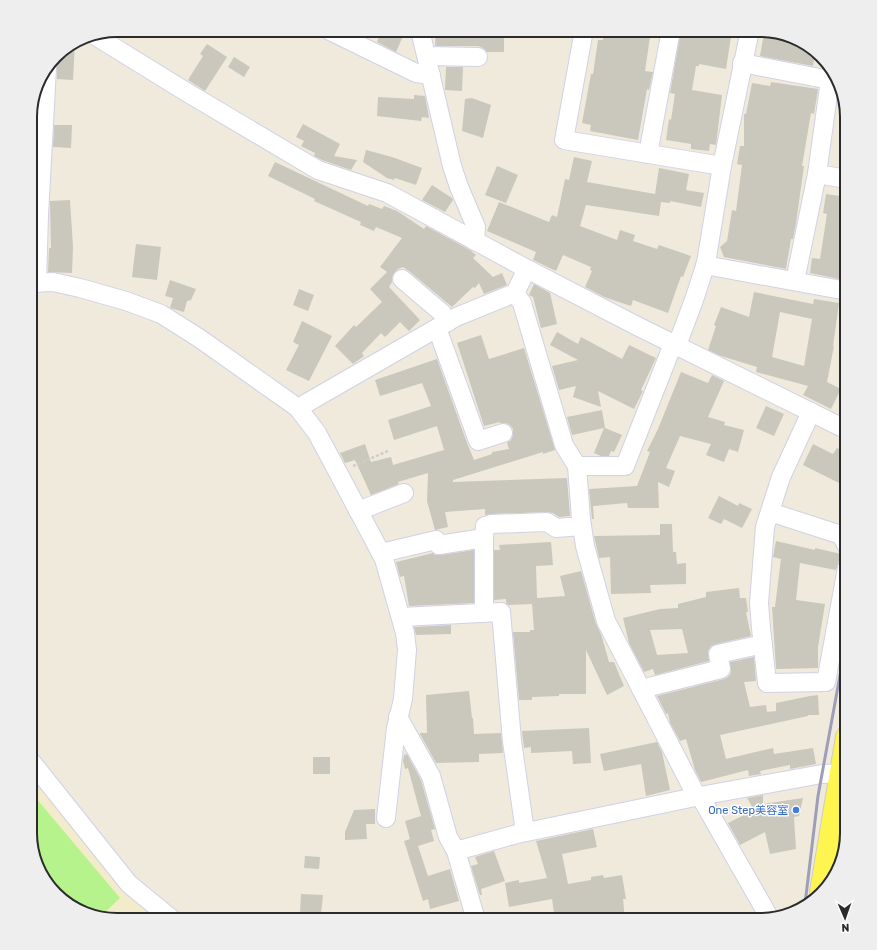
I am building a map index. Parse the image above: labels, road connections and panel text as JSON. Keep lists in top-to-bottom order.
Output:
{
  "places": ["One Step美容室"],
  "north": "bottom"
}
